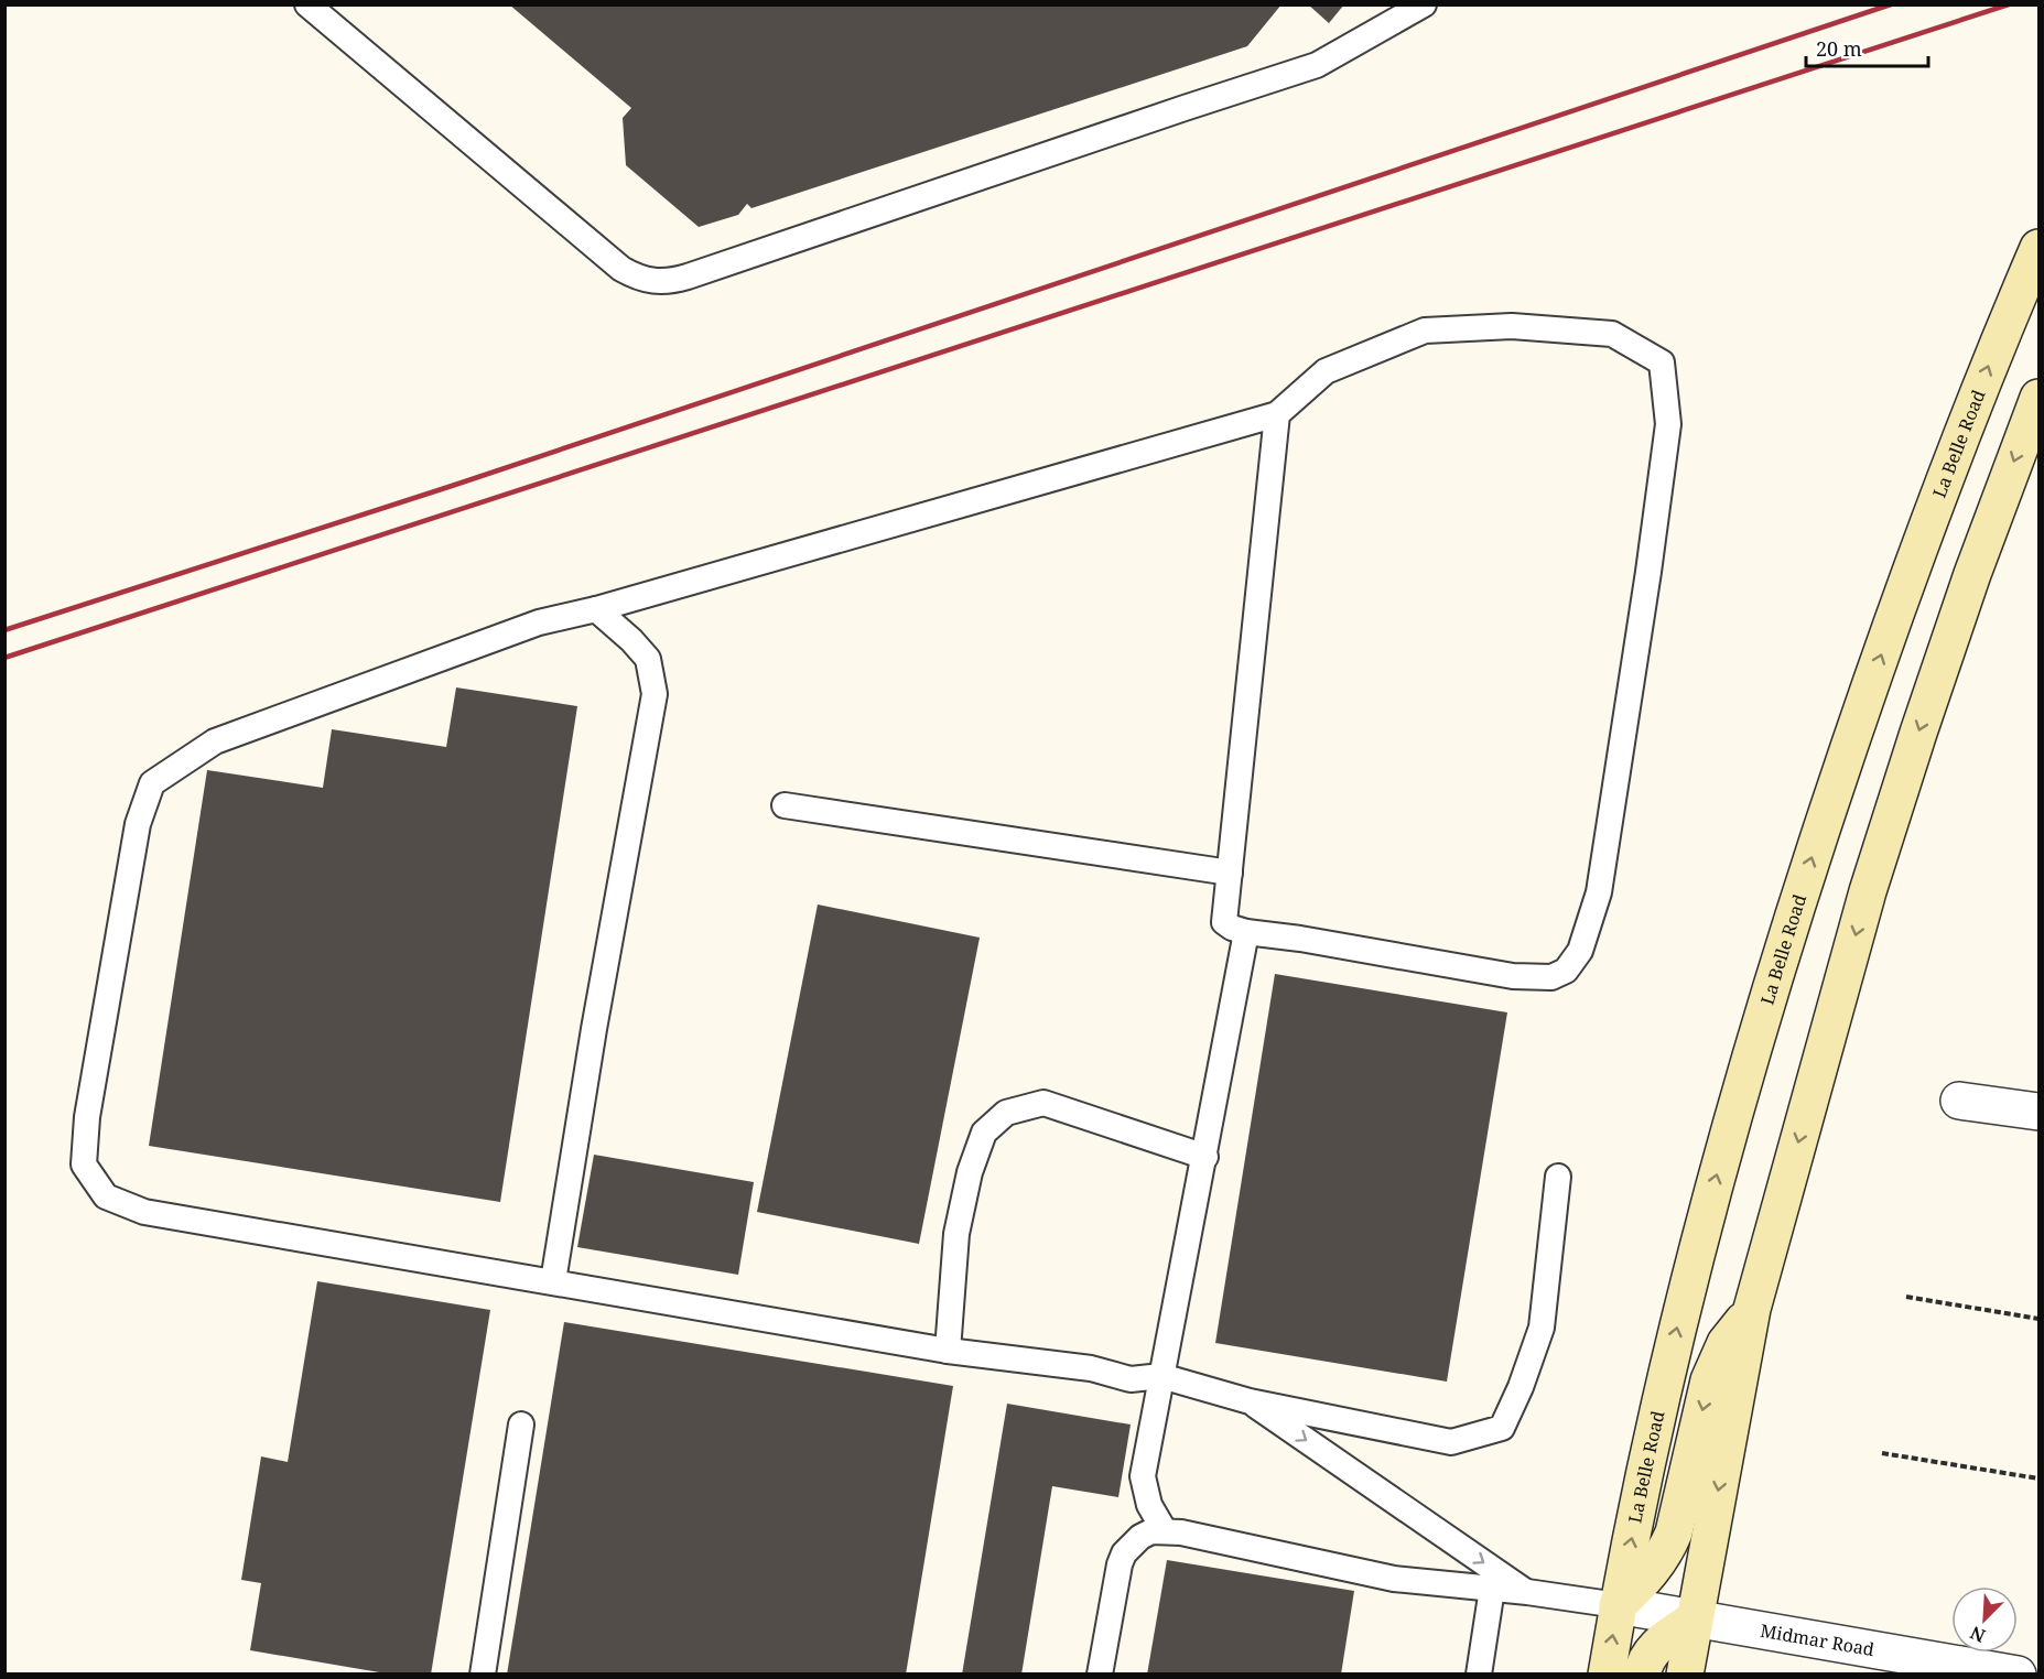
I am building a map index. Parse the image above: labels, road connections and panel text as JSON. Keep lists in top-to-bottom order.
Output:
{
  "streets": {
    "main road": ["La Belle Road"],
    "street": ["Midmar Road"]
  },
  "crossings": [
    ["La Belle Road", "Midmar Road"]
  ],
  "scale_bar": "20 m",
  "north": "bottom left"
}
